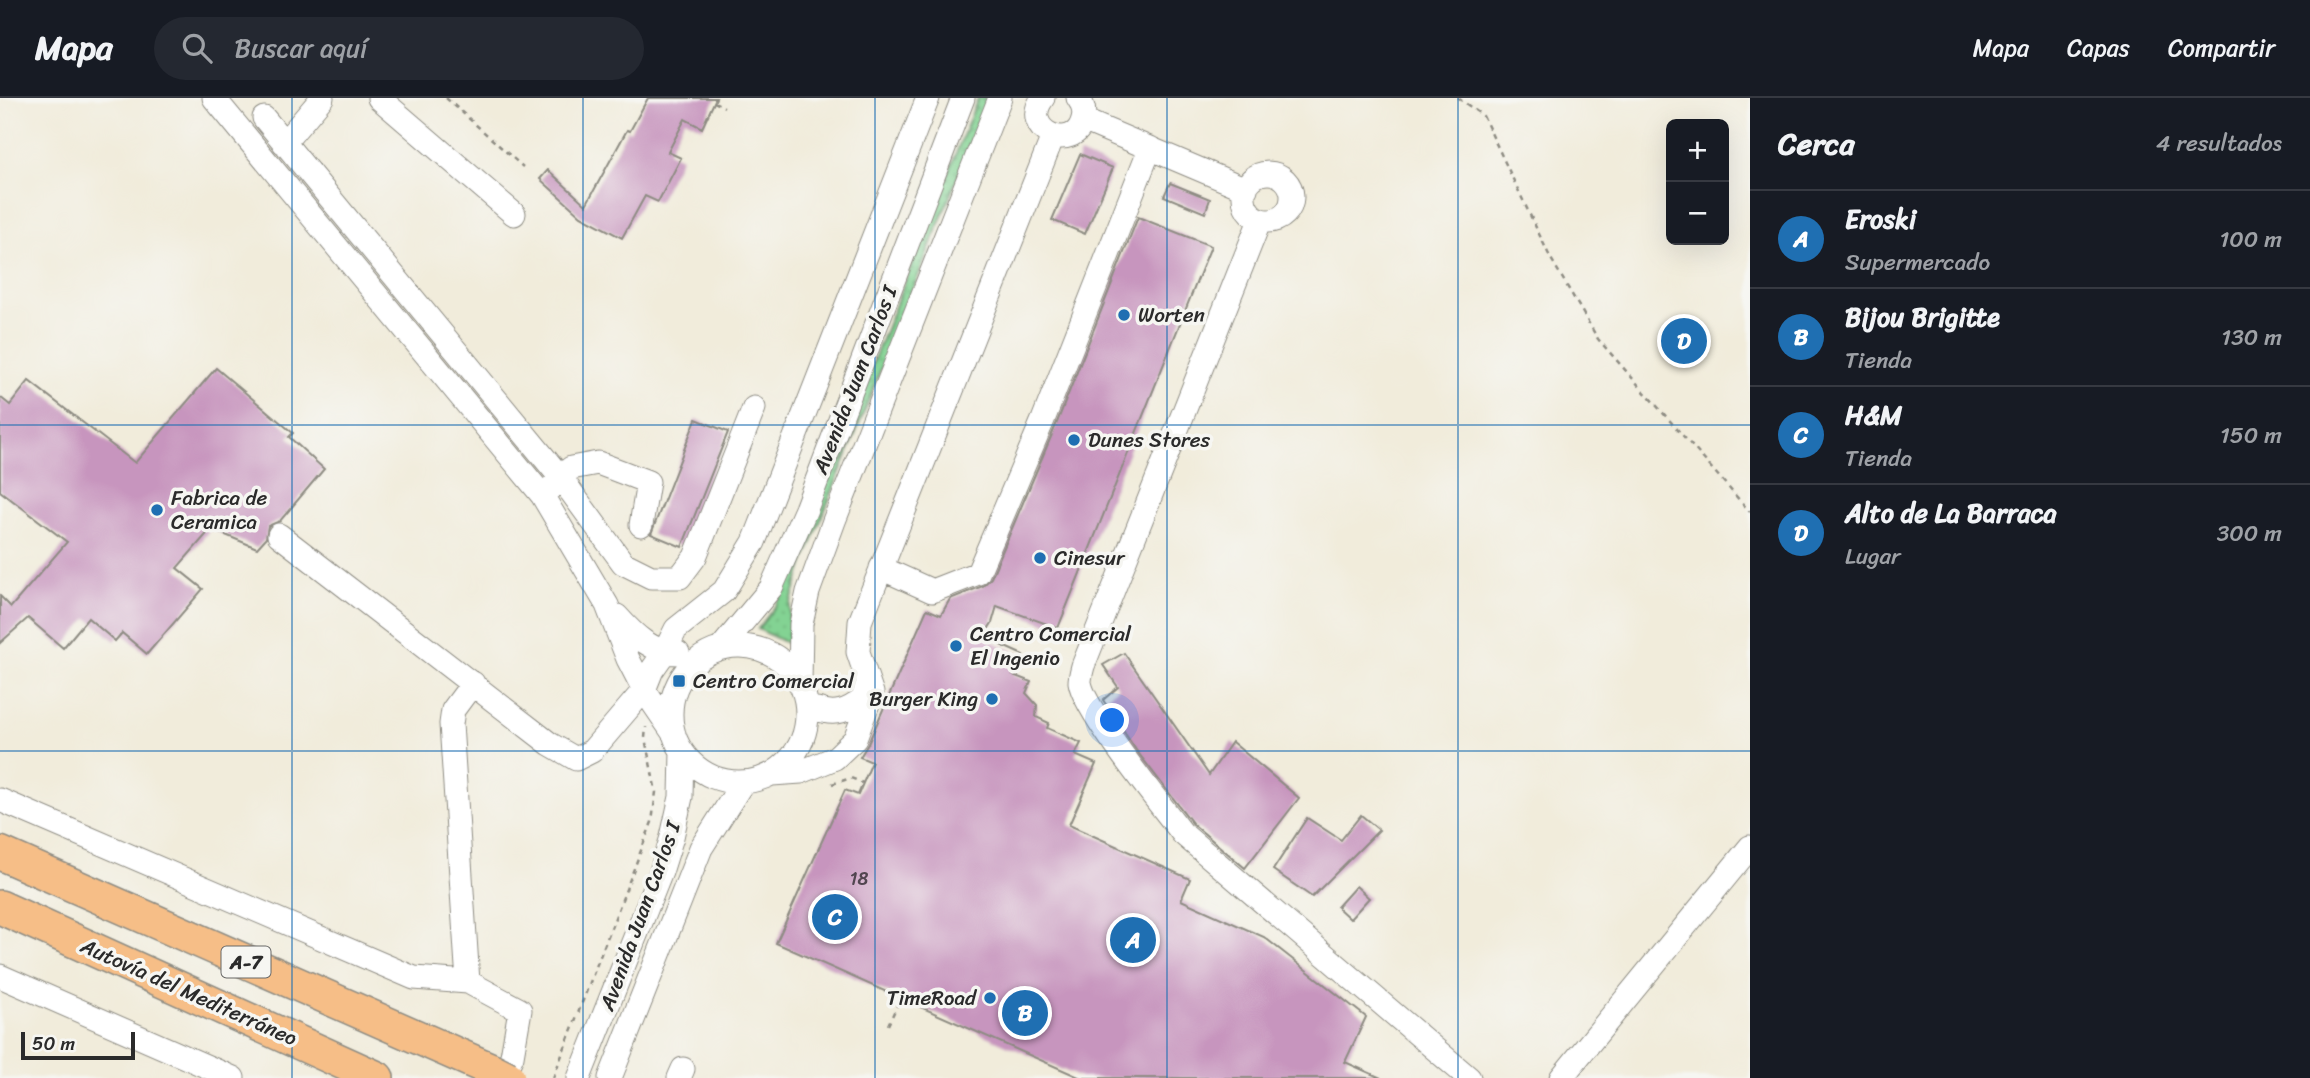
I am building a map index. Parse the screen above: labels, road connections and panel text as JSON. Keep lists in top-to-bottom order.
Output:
{
  "streets": {
    "highway": ["A-7", "Autovía del Mediterráneo"],
    "street": ["Avenida Juan Carlos I"]
  },
  "places": {
    "other": [
      "Worten",
      "Dunes Stores",
      "Fabrica de Ceramica",
      "Cinesur",
      "Centro Comercial El Ingenio",
      "Burger King",
      "TimeRoad"
    ],
    "transit": ["Centro Comercial"]
  },
  "house_numbers": ["18"],
  "scale_bar": "50 m",
  "page": {
    "header": "Mapa",
    "search": "Buscar aquí",
    "nav": ["Mapa", "Capas", "Compartir"],
    "heading": ["Cerca", "4 resultados"],
    "map_buttons": ["+", "−"],
    "list": [
      {
        "mark": "A",
        "name": "Eroski",
        "note": "Supermercado",
        "value": "100 m"
      },
      {
        "mark": "B",
        "name": "Bijou Brigitte",
        "note": "Tienda",
        "value": "130 m"
      },
      {
        "mark": "C",
        "name": "H&M",
        "note": "Tienda",
        "value": "150 m"
      },
      {
        "mark": "D",
        "name": "Alto de La Barraca",
        "note": "Lugar",
        "value": "300 m"
      }
    ],
    "pins": [
      "D",
      "C",
      "A",
      "B"
    ],
    "scale": "50 m"
  }
}
